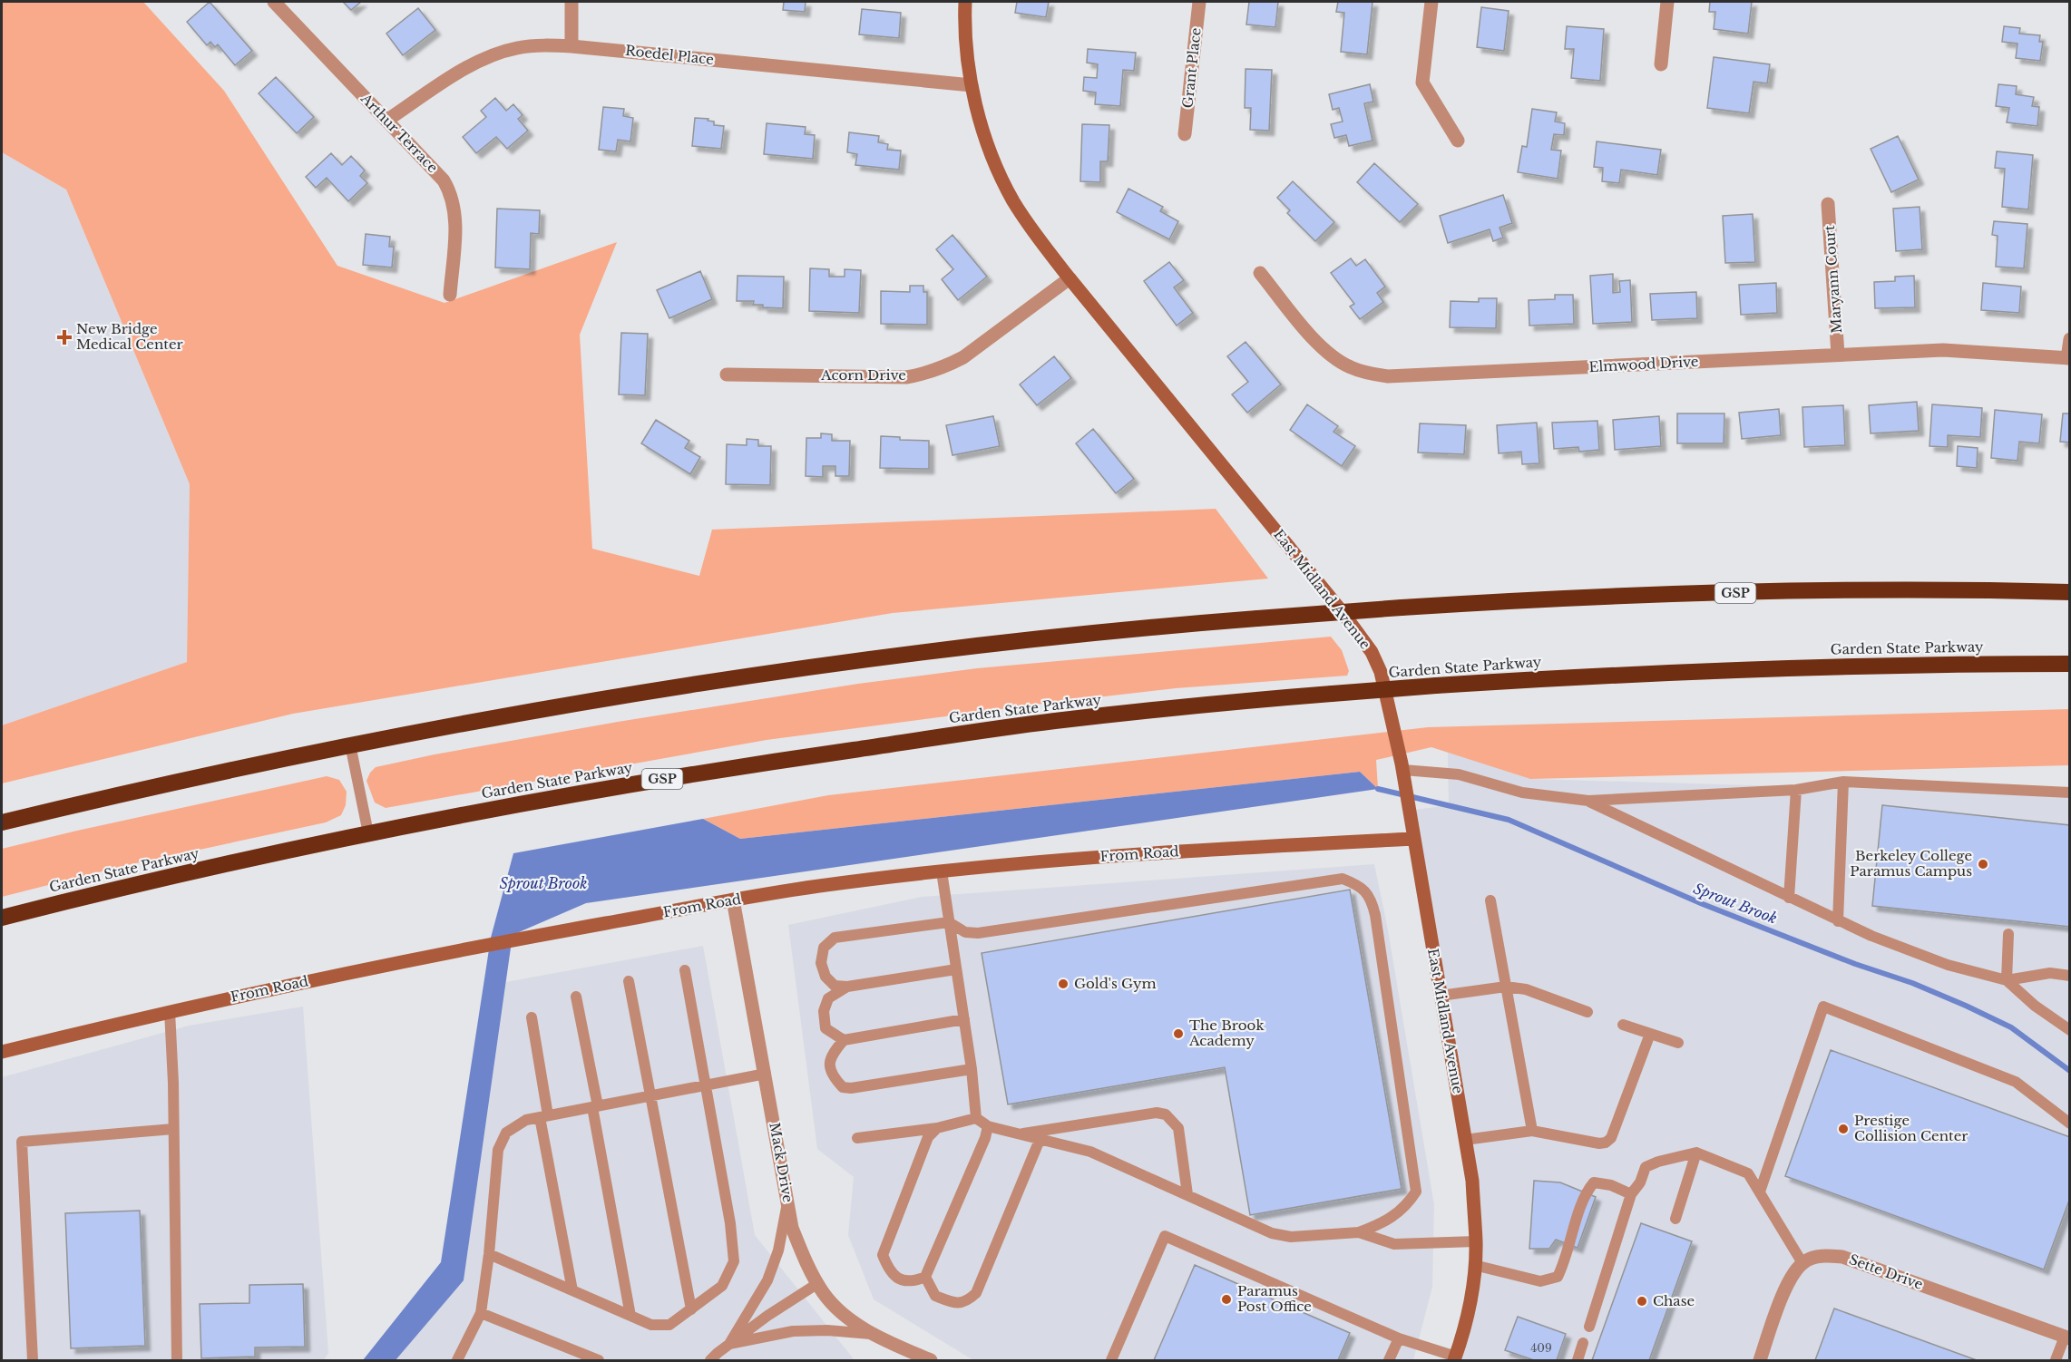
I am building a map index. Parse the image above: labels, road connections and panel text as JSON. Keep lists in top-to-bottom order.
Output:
{
  "streets": {
    "highway": ["GSP", "Garden State Parkway"],
    "street": [
      "Roedel Place",
      "Grant Place",
      "Arthur Terrace",
      "Maryann Court",
      "Elmwood Drive",
      "Acorn Drive",
      "East Midland Avenue",
      "From Road",
      "Mack Drive",
      "Sette Drive"
    ]
  },
  "crossings": [
    ["Roedel Place", "Arthur Terrace"],
    ["Roedel Place", "East Midland Avenue"],
    ["Maryann Court", "Elmwood Drive"],
    ["Acorn Drive", "East Midland Avenue"],
    ["East Midland Avenue", "From Road"],
    ["From Road", "Mack Drive"]
  ],
  "water": ["Sprout Brook"],
  "places": {
    "health": ["New Bridge Medical Center"],
    "other": [
      "Berkeley College Paramus Campus",
      "Gold's Gym",
      "The Brook Academy",
      "Prestige Collision Center",
      "Paramus Post Office",
      "Chase"
    ]
  },
  "house_numbers": ["409"]
}
